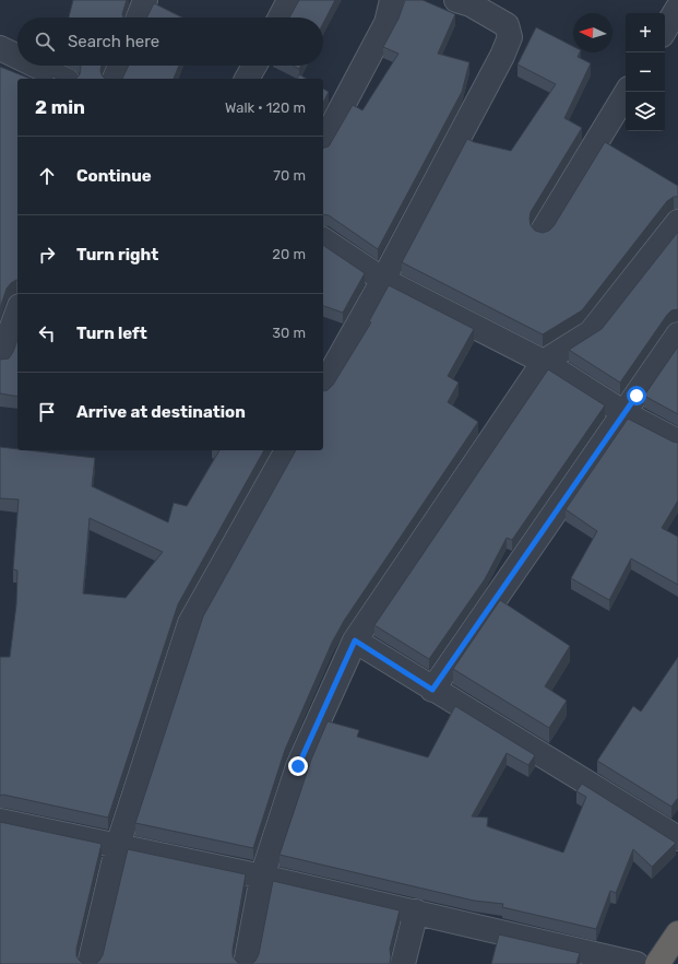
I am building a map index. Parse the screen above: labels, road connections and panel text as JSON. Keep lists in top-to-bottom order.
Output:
{
  "north": "left",
  "page": {
    "map_buttons": ["+", "−"],
    "search": "Search here",
    "heading": ["2 min", "Walk · 120 m"],
    "list": [
      ["Continue", "70 m"],
      ["Turn right", "20 m"],
      ["Turn left", "30 m"],
      "Arrive at destination"
    ]
  }
}
